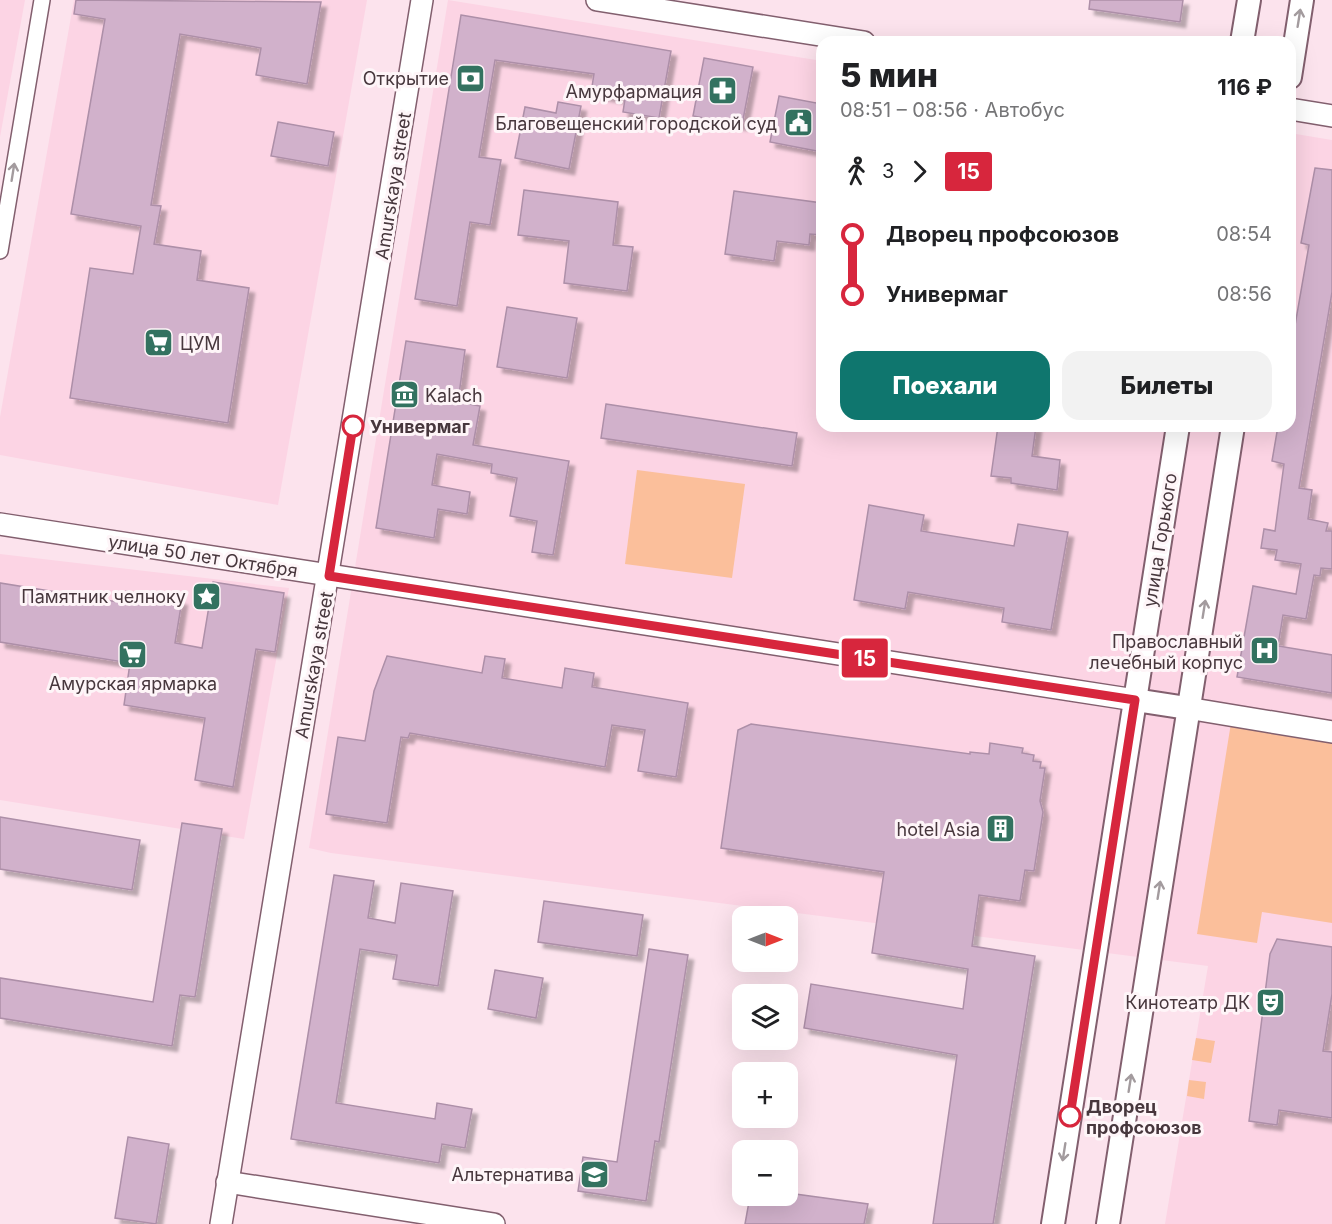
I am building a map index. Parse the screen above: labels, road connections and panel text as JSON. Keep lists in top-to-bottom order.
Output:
{
  "streets": {
    "main road": ["улица Горького", "улица 50 лет Октября"],
    "street": ["Amurskaya street"]
  },
  "crossings": [
    ["Amurskaya street", "улица 50 лет Октября"],
    ["улица Горького", "улица 50 лет Октября"]
  ],
  "places": {
    "bank": ["Открытие"],
    "pharmacy": ["Амурфармация"],
    "public building": ["Благовещенский городской суд"],
    "supermarket": ["ЦУМ", "Амурская ярмарка"],
    "museum": ["Kalach"],
    "other": ["Универмаг", "Дворец профсоюзов"],
    "place": ["Памятник челноку"],
    "hospital": ["Православный лечебный корпус"],
    "building": ["hotel Asia"],
    "theatre": ["Кинотеатр ДК"],
    "school or university": ["Альтернатива"]
  },
  "lines": ["bus line 15"],
  "north": "right",
  "page": {
    "on_map": "15",
    "heading": ["5 мин", "08:51 – 08:56 · Автобус", "116 ₽"],
    "legs": ["3", "15"],
    "list": [
      {
        "name": "Дворец профсоюзов",
        "value": "08:54"
      },
      {
        "name": "Универмаг",
        "value": "08:56"
      }
    ],
    "buttons": ["Поехали", "Билеты"],
    "map_buttons": ["+", "−"]
  }
}
